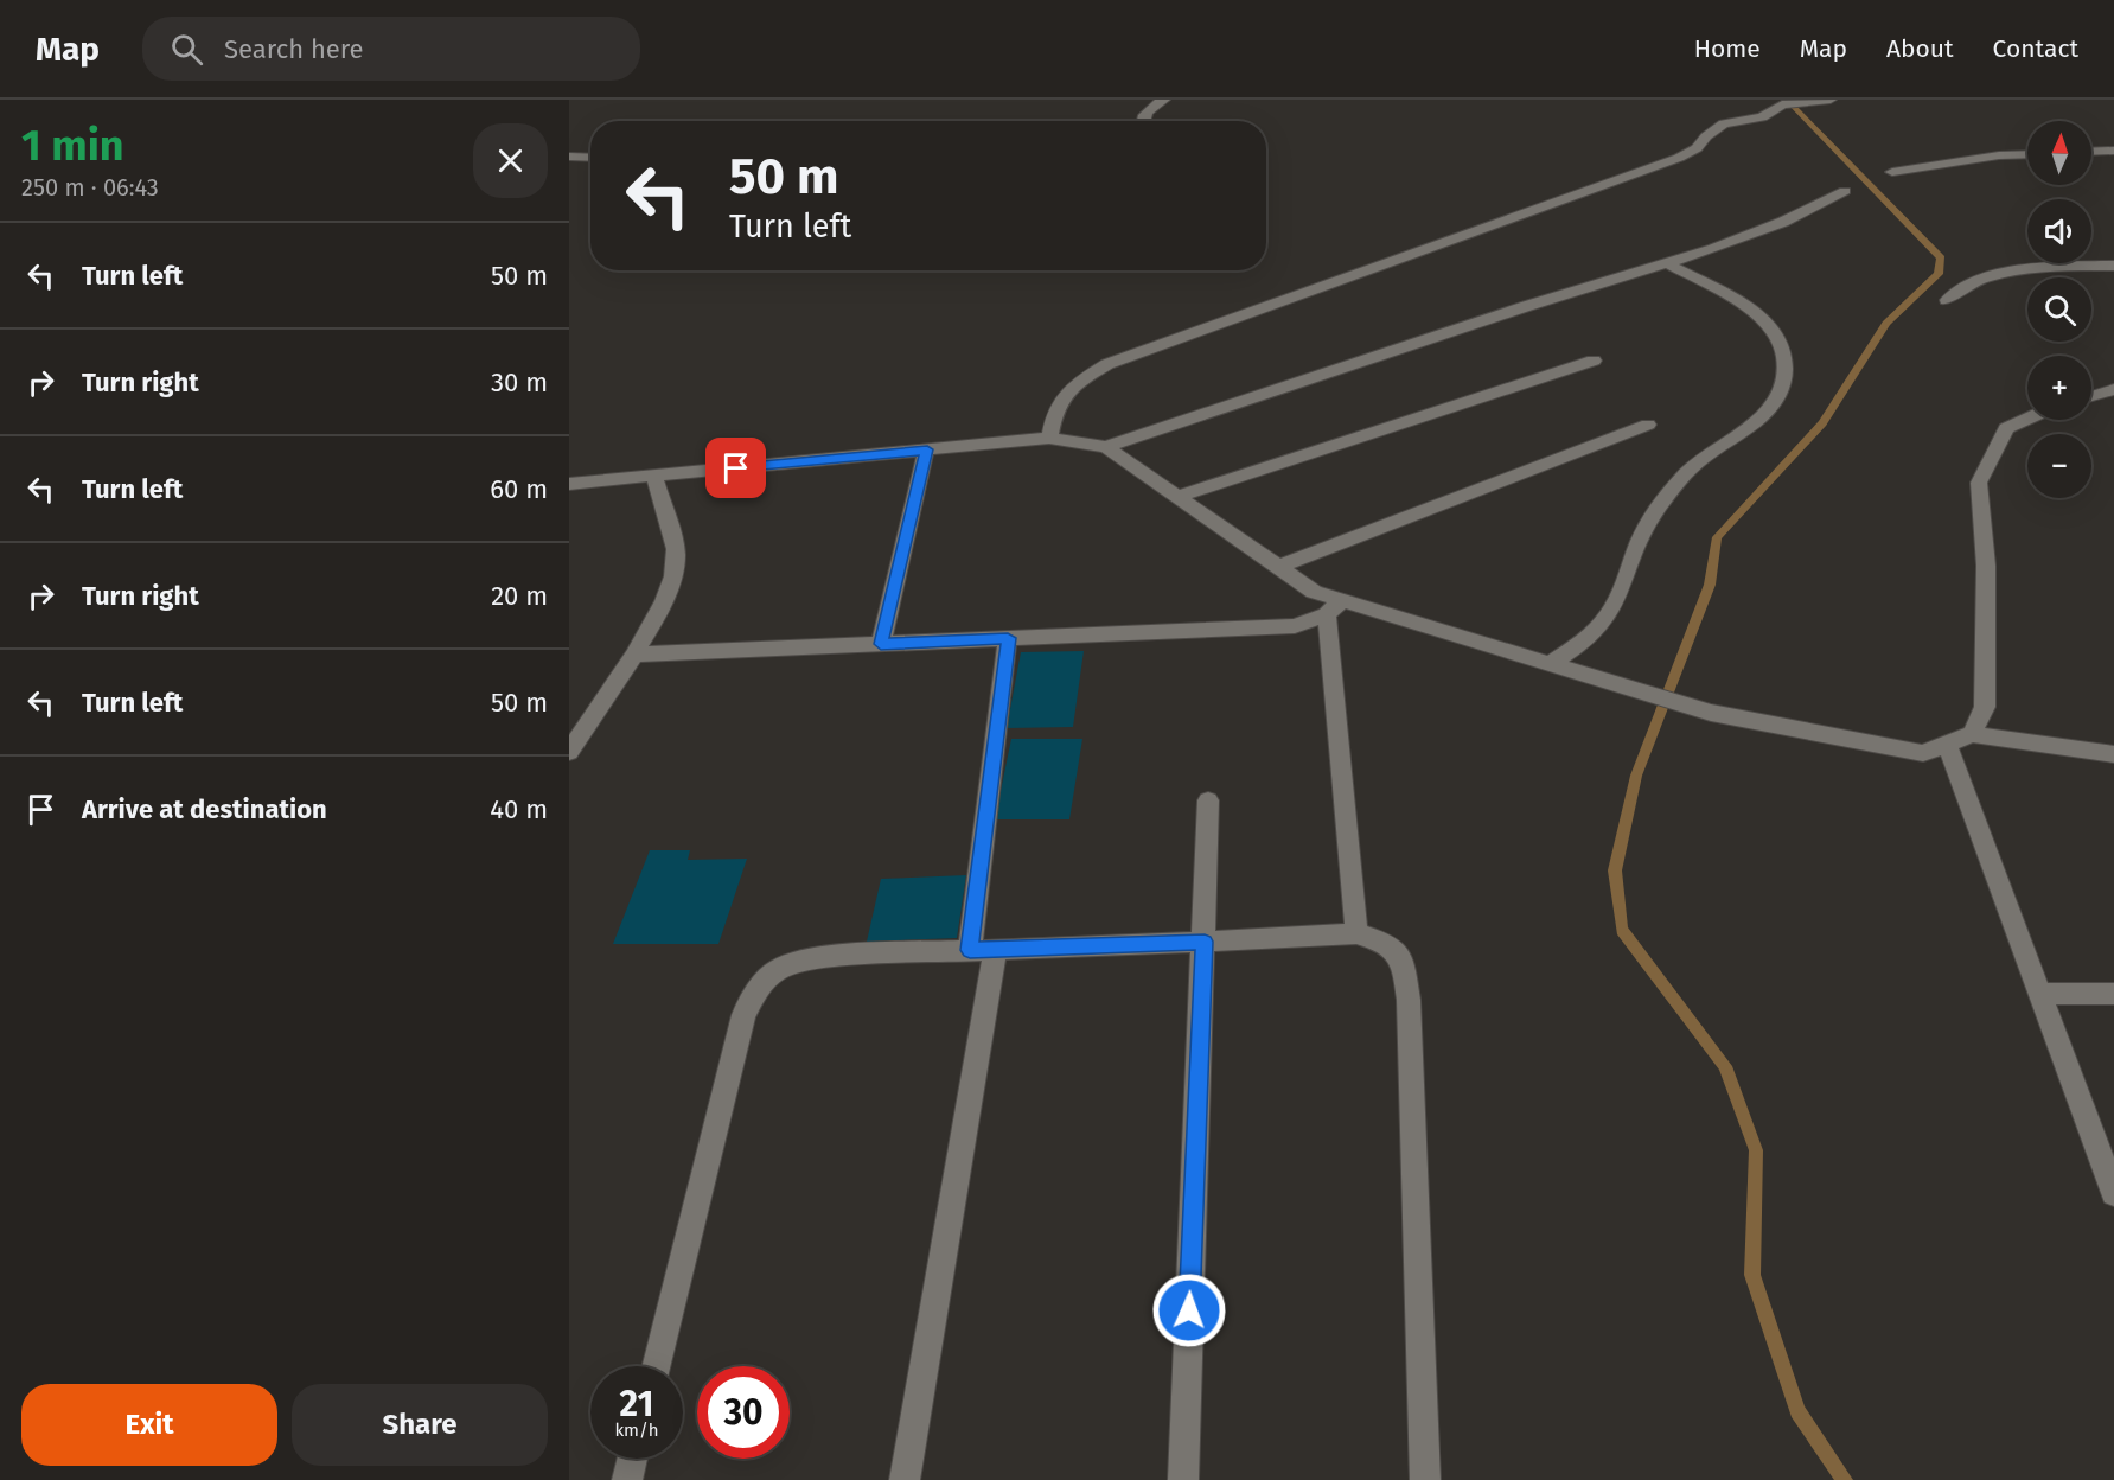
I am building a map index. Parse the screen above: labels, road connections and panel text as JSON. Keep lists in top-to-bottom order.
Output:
{
  "north": "top",
  "page": {
    "header": "Map",
    "search": "Search here",
    "nav": [
      "Home",
      "Map",
      "About",
      "Contact"
    ],
    "heading": ["1 min", "250 m · 06:43"],
    "map_buttons": ["+", "−"],
    "turn": ["50 m", "Turn left"],
    "list": [
      {
        "name": "Turn left",
        "value": "50 m"
      },
      {
        "name": "Turn right",
        "value": "30 m"
      },
      {
        "name": "Turn left",
        "value": "60 m"
      },
      {
        "name": "Turn right",
        "value": "20 m"
      },
      {
        "name": "Turn left",
        "value": "50 m"
      },
      {
        "name": "Arrive at destination",
        "value": "40 m"
      }
    ],
    "speed": "21 km/h",
    "limit": "30",
    "buttons": ["Exit", "Share"]
  }
}
